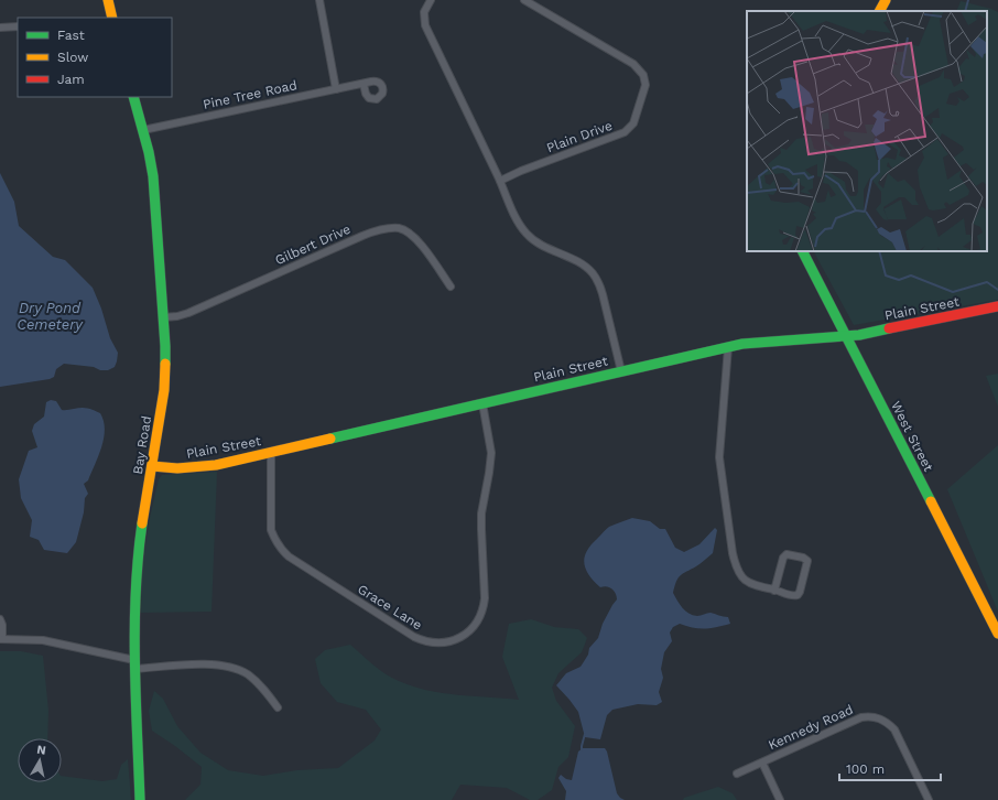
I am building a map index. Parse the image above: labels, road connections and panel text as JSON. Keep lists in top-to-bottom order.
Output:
{
  "streets": {
    "street": [
      "Pine Tree Road",
      "Plain Drive",
      "Gilbert Drive",
      "Plain Street",
      "West Street",
      "Bay Road",
      "Grace Lane",
      "Kennedy Road"
    ]
  },
  "crossings": [
    ["Pine Tree Road", "Bay Road"],
    ["Gilbert Drive", "Bay Road"],
    ["Plain Street", "West Street"],
    ["Plain Street", "Bay Road"],
    ["Plain Street", "Grace Lane"]
  ],
  "water": ["Dry Pond Cemetery"],
  "legend": ["Fast", "Slow", "Jam"],
  "scale_bar": "100 m",
  "north": "top"
}
